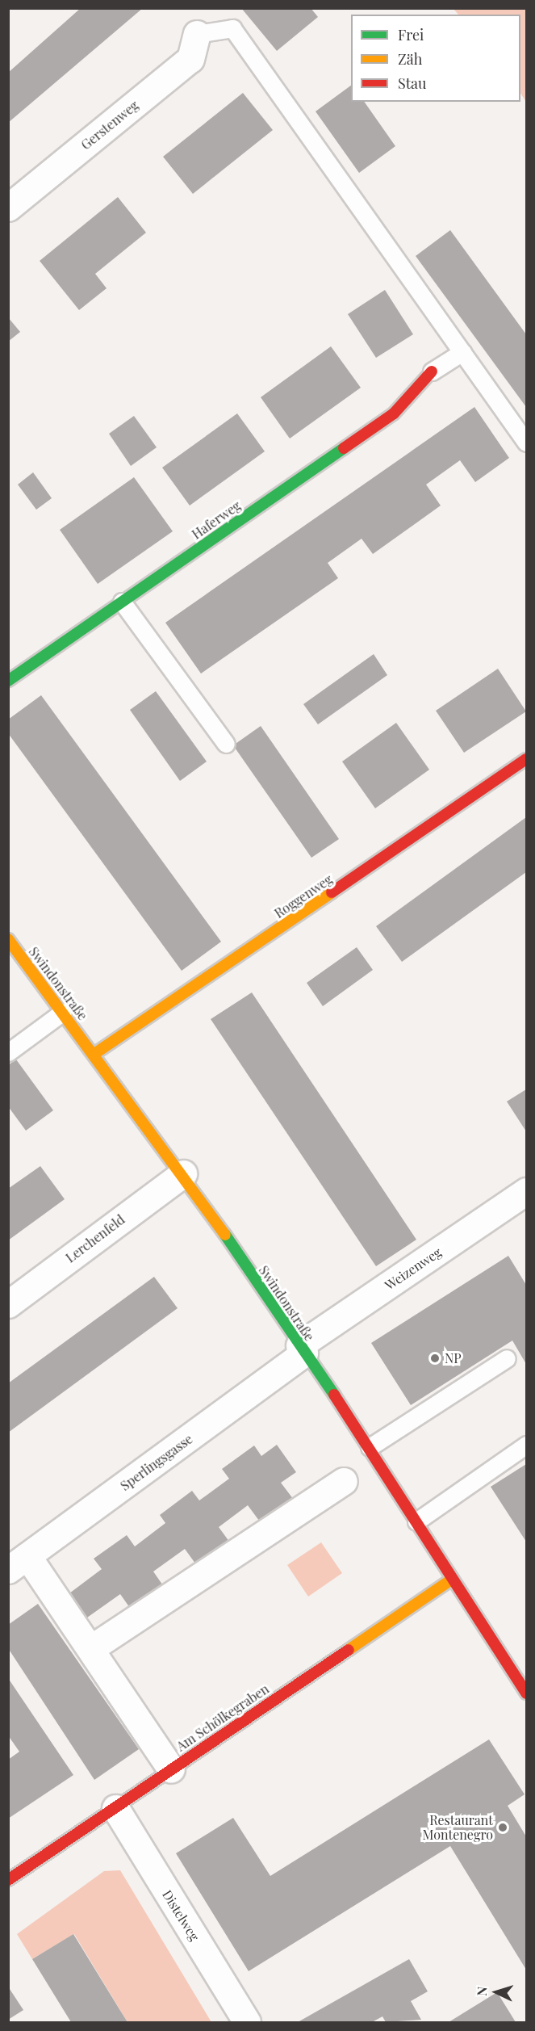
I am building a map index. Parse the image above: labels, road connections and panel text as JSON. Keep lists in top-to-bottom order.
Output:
{
  "streets": {
    "street": [
      "Gerstenweg",
      "Haferweg",
      "Roggenweg",
      "Swindonstraße",
      "Lerchenfeld",
      "Weizenweg",
      "Sperlingsgasse",
      "Am Schölkegraben",
      "Distelweg"
    ]
  },
  "crossings": [
    ["Roggenweg", "Swindonstraße"],
    ["Swindonstraße", "Lerchenfeld"],
    ["Swindonstraße", "Weizenweg"],
    ["Swindonstraße", "Sperlingsgasse"],
    ["Swindonstraße", "Am Schölkegraben"],
    ["Weizenweg", "Sperlingsgasse"],
    ["Am Schölkegraben", "Distelweg"]
  ],
  "places": ["NP", "Restaurant Montenegro"],
  "legend": ["Frei", "Zäh", "Stau"],
  "north": "left"
}
